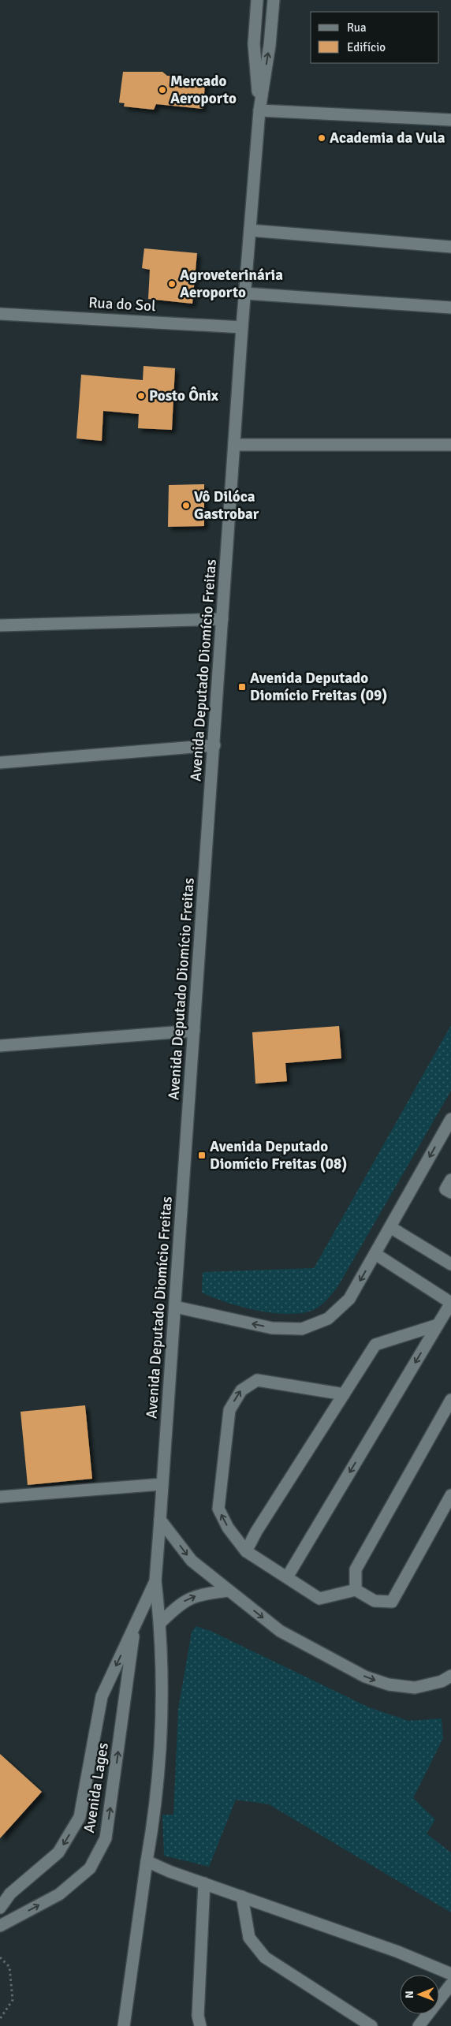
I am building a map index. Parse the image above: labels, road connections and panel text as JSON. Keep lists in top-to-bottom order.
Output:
{
  "streets": {
    "street": ["Rua do Sol", "Avenida Deputado Diomício Freitas", "Avenida Lages"]
  },
  "crossings": [
    ["Rua do Sol", "Avenida Deputado Diomício Freitas"],
    ["Avenida Deputado Diomício Freitas", "Avenida Lages"]
  ],
  "places": {
    "other": [
      "Mercado Aeroporto",
      "Academia da Vula",
      "Agroveterinária Aeroporto",
      "Posto Ônix",
      "Vô Dilóca Gastrobar"
    ],
    "transit": ["Avenida Deputado Diomício Freitas (09)", "Avenida Deputado Diomício Freitas (08)"]
  },
  "legend": ["Rua", "Edifício"],
  "north": "left"
}
